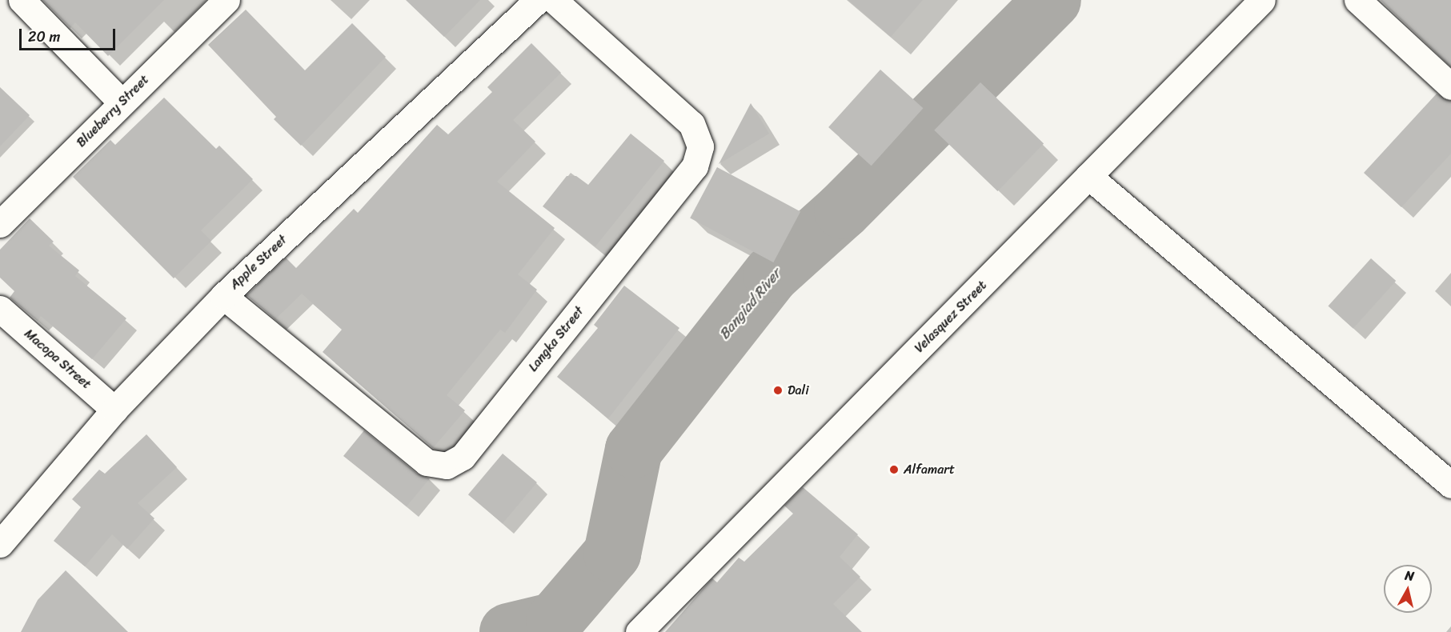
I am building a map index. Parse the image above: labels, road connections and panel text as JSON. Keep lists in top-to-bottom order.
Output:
{
  "streets": {
    "street": [
      "Blueberry Street",
      "Apple Street",
      "Velasquez Street",
      "Langka Street",
      "Macopa Street"
    ]
  },
  "crossings": [
    ["Apple Street", "Langka Street"],
    ["Apple Street", "Macopa Street"]
  ],
  "water": ["Bangiad River"],
  "places": ["Dali", "Alfamart"],
  "scale_bar": "20 m",
  "north": "top"
}
